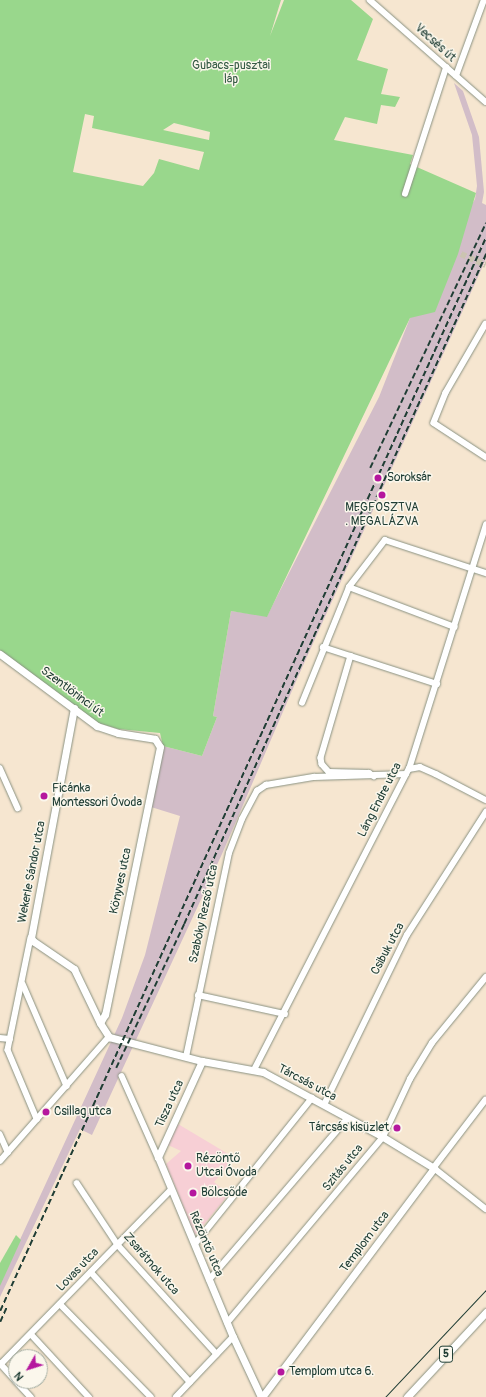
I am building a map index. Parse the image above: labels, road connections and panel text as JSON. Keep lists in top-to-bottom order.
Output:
{
  "streets": {
    "main road": [
      "Szentlőrinci út",
      "Wekerle Sándor utca",
      "Könyves utca",
      "Tárcsás utca",
      "Tisza utca",
      "Templom utca",
      "Rézöntő utca",
      "5"
    ],
    "street": [
      "Vecsés út",
      "Láng Endre utca",
      "Szabóky Rezső utca",
      "Csibuk utca",
      "Szitás utca",
      "Zsarátnok utca",
      "Lovas utca"
    ]
  },
  "crossings": [
    ["Szentlőrinci út", "Wekerle Sándor utca"],
    ["Szentlőrinci út", "Könyves utca"],
    ["Láng Endre utca", "Tárcsás utca"],
    ["Szabóky Rezső utca", "Tárcsás utca"],
    ["Csibuk utca", "Tárcsás utca"],
    ["Tárcsás utca", "Tisza utca"],
    ["Tárcsás utca", "Szitás utca"],
    ["Tárcsás utca", "Templom utca"],
    ["Tisza utca", "Rézöntő utca"],
    ["Szitás utca", "Rézöntő utca"],
    ["Templom utca", "Rézöntő utca"],
    ["Rézöntő utca", "Lovas utca"],
    ["Zsarátnok utca", "Lovas utca"]
  ],
  "parks": ["Gubacs-pusztai láp"],
  "places": [
    "Soroksár",
    "MEGFOSZTVA . MEGALÁZVA",
    "Ficánka Montessori Óvoda",
    "Csillag utca",
    "Tárcsás kisüzlet",
    "Rézöntő Utcai Óvoda",
    "Bölcsőde",
    "Templom utca 6."
  ],
  "north": "bottom left"
}
